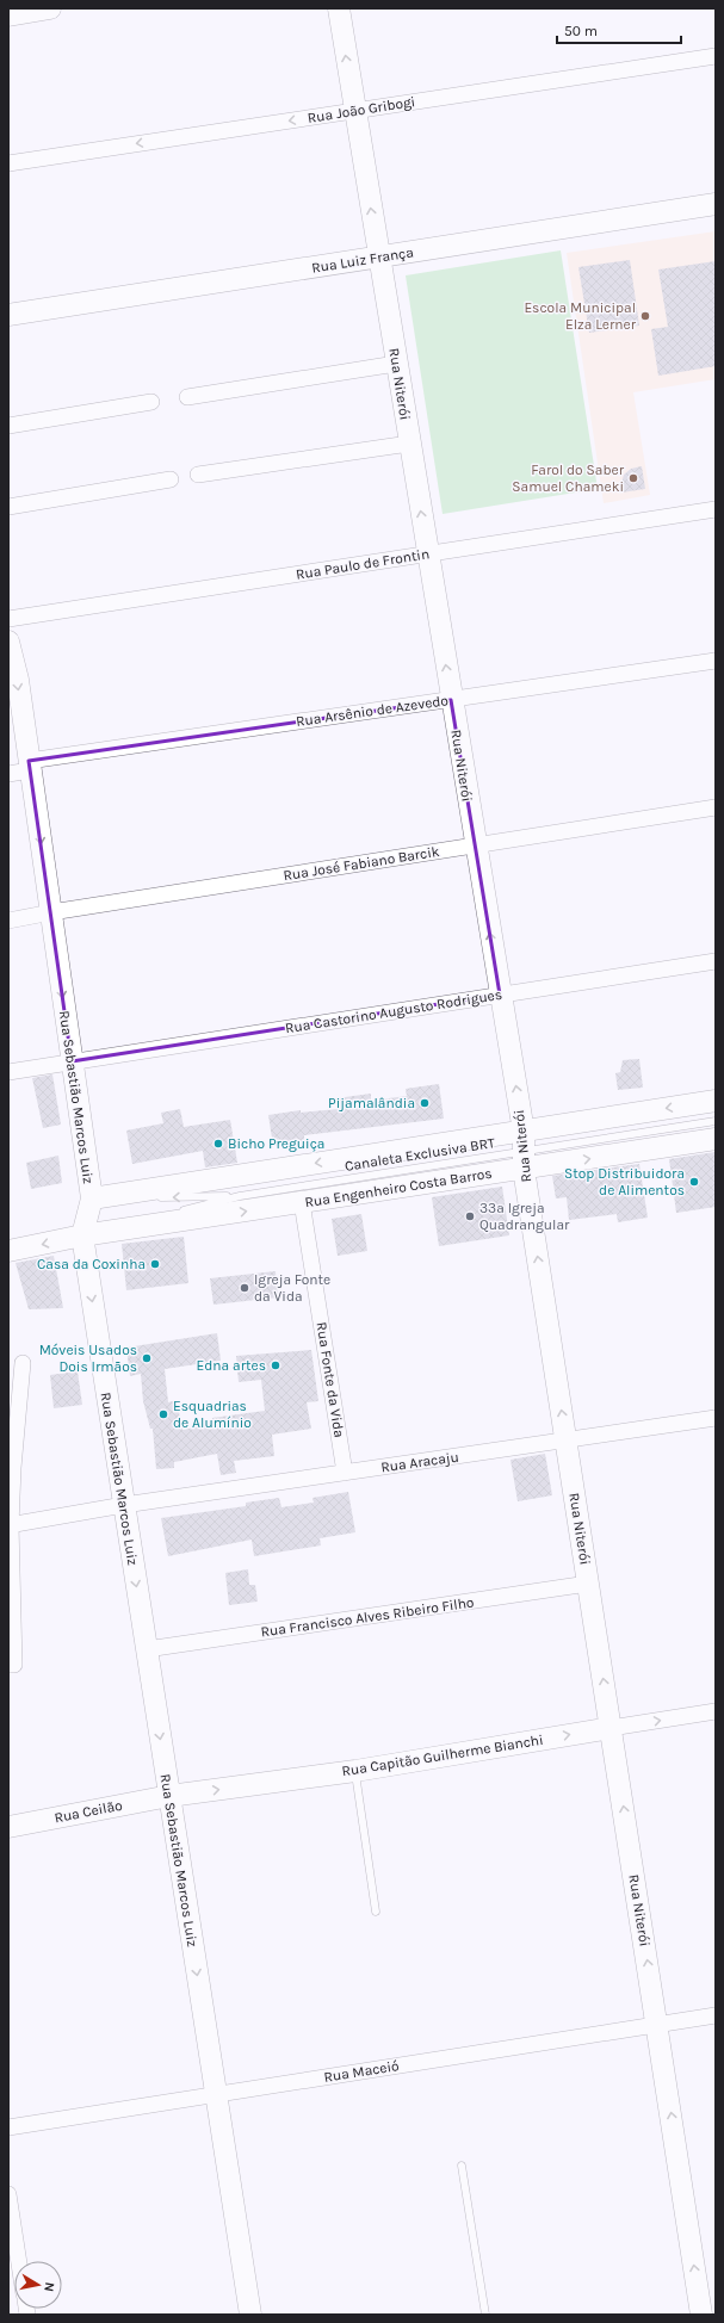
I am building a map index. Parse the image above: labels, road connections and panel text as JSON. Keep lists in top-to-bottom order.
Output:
{
  "streets": {
    "main road": [
      "Rua Luiz França",
      "Rua Niterói",
      "Rua Sebastião Marcos Luiz",
      "Rua Engenheiro Costa Barros",
      "Rua Capitão Guilherme Bianchi",
      "Rua Ceilão"
    ],
    "street": [
      "Rua João Gribogi",
      "Rua Paulo de Frontin",
      "Rua Arsênio de Azevedo",
      "Rua José Fabiano Barcik",
      "Rua Castorino Augusto Rodrigues",
      "Rua Fonte da Vida",
      "Rua Aracaju",
      "Rua Francisco Alves Ribeiro Filho",
      "Rua Maceió"
    ],
    "lane": ["Canaleta Exclusiva BRT"]
  },
  "crossings": [
    ["Rua João Gribogi", "Rua Niterói"],
    ["Rua Luiz França", "Rua Niterói"],
    ["Rua Niterói", "Rua Paulo de Frontin"],
    ["Rua Niterói", "Rua Arsênio de Azevedo"],
    ["Rua Niterói", "Rua José Fabiano Barcik"],
    ["Rua Niterói", "Rua Castorino Augusto Rodrigues"],
    ["Rua Niterói", "Canaleta Exclusiva BRT"],
    ["Rua Niterói", "Rua Engenheiro Costa Barros"],
    ["Rua Niterói", "Rua Aracaju"],
    ["Rua Niterói", "Rua Francisco Alves Ribeiro Filho"],
    ["Rua Niterói", "Rua Capitão Guilherme Bianchi"],
    ["Rua Niterói", "Rua Maceió"],
    ["Rua Arsênio de Azevedo", "Rua Sebastião Marcos Luiz"],
    ["Rua José Fabiano Barcik", "Rua Sebastião Marcos Luiz"],
    ["Rua Castorino Augusto Rodrigues", "Rua Sebastião Marcos Luiz"],
    ["Rua Sebastião Marcos Luiz", "Canaleta Exclusiva BRT"],
    ["Rua Sebastião Marcos Luiz", "Rua Engenheiro Costa Barros"],
    ["Rua Sebastião Marcos Luiz", "Rua Aracaju"],
    ["Rua Sebastião Marcos Luiz", "Rua Francisco Alves Ribeiro Filho"],
    ["Rua Sebastião Marcos Luiz", "Rua Capitão Guilherme Bianchi"],
    ["Rua Sebastião Marcos Luiz", "Rua Ceilão"],
    ["Rua Sebastião Marcos Luiz", "Rua Maceió"],
    ["Canaleta Exclusiva BRT", "Rua Engenheiro Costa Barros"],
    ["Rua Engenheiro Costa Barros", "Rua Fonte da Vida"],
    ["Rua Fonte da Vida", "Rua Aracaju"],
    ["Rua Capitão Guilherme Bianchi", "Rua Ceilão"]
  ],
  "one_way": [
    "Rua João Gribogi",
    "Rua Niterói",
    "Rua Sebastião Marcos Luiz",
    "Rua Capitão Guilherme Bianchi"
  ],
  "places": [
    "Escola Municipal Elza Lerner",
    "Farol do Saber Samuel Chameki",
    "Pijamalândia",
    "Bicho Preguiça",
    "Stop Distribuidora de Alimentos",
    "33ª Igreja Quadrangular",
    "Casa da Coxinha",
    "Igreja Fonte da Vida",
    "Móveis Usados Dois Irmãos",
    "Edna artes",
    "Esquadrias de Alumínio"
  ],
  "scale_bar": "50 m",
  "north": "right"
}
